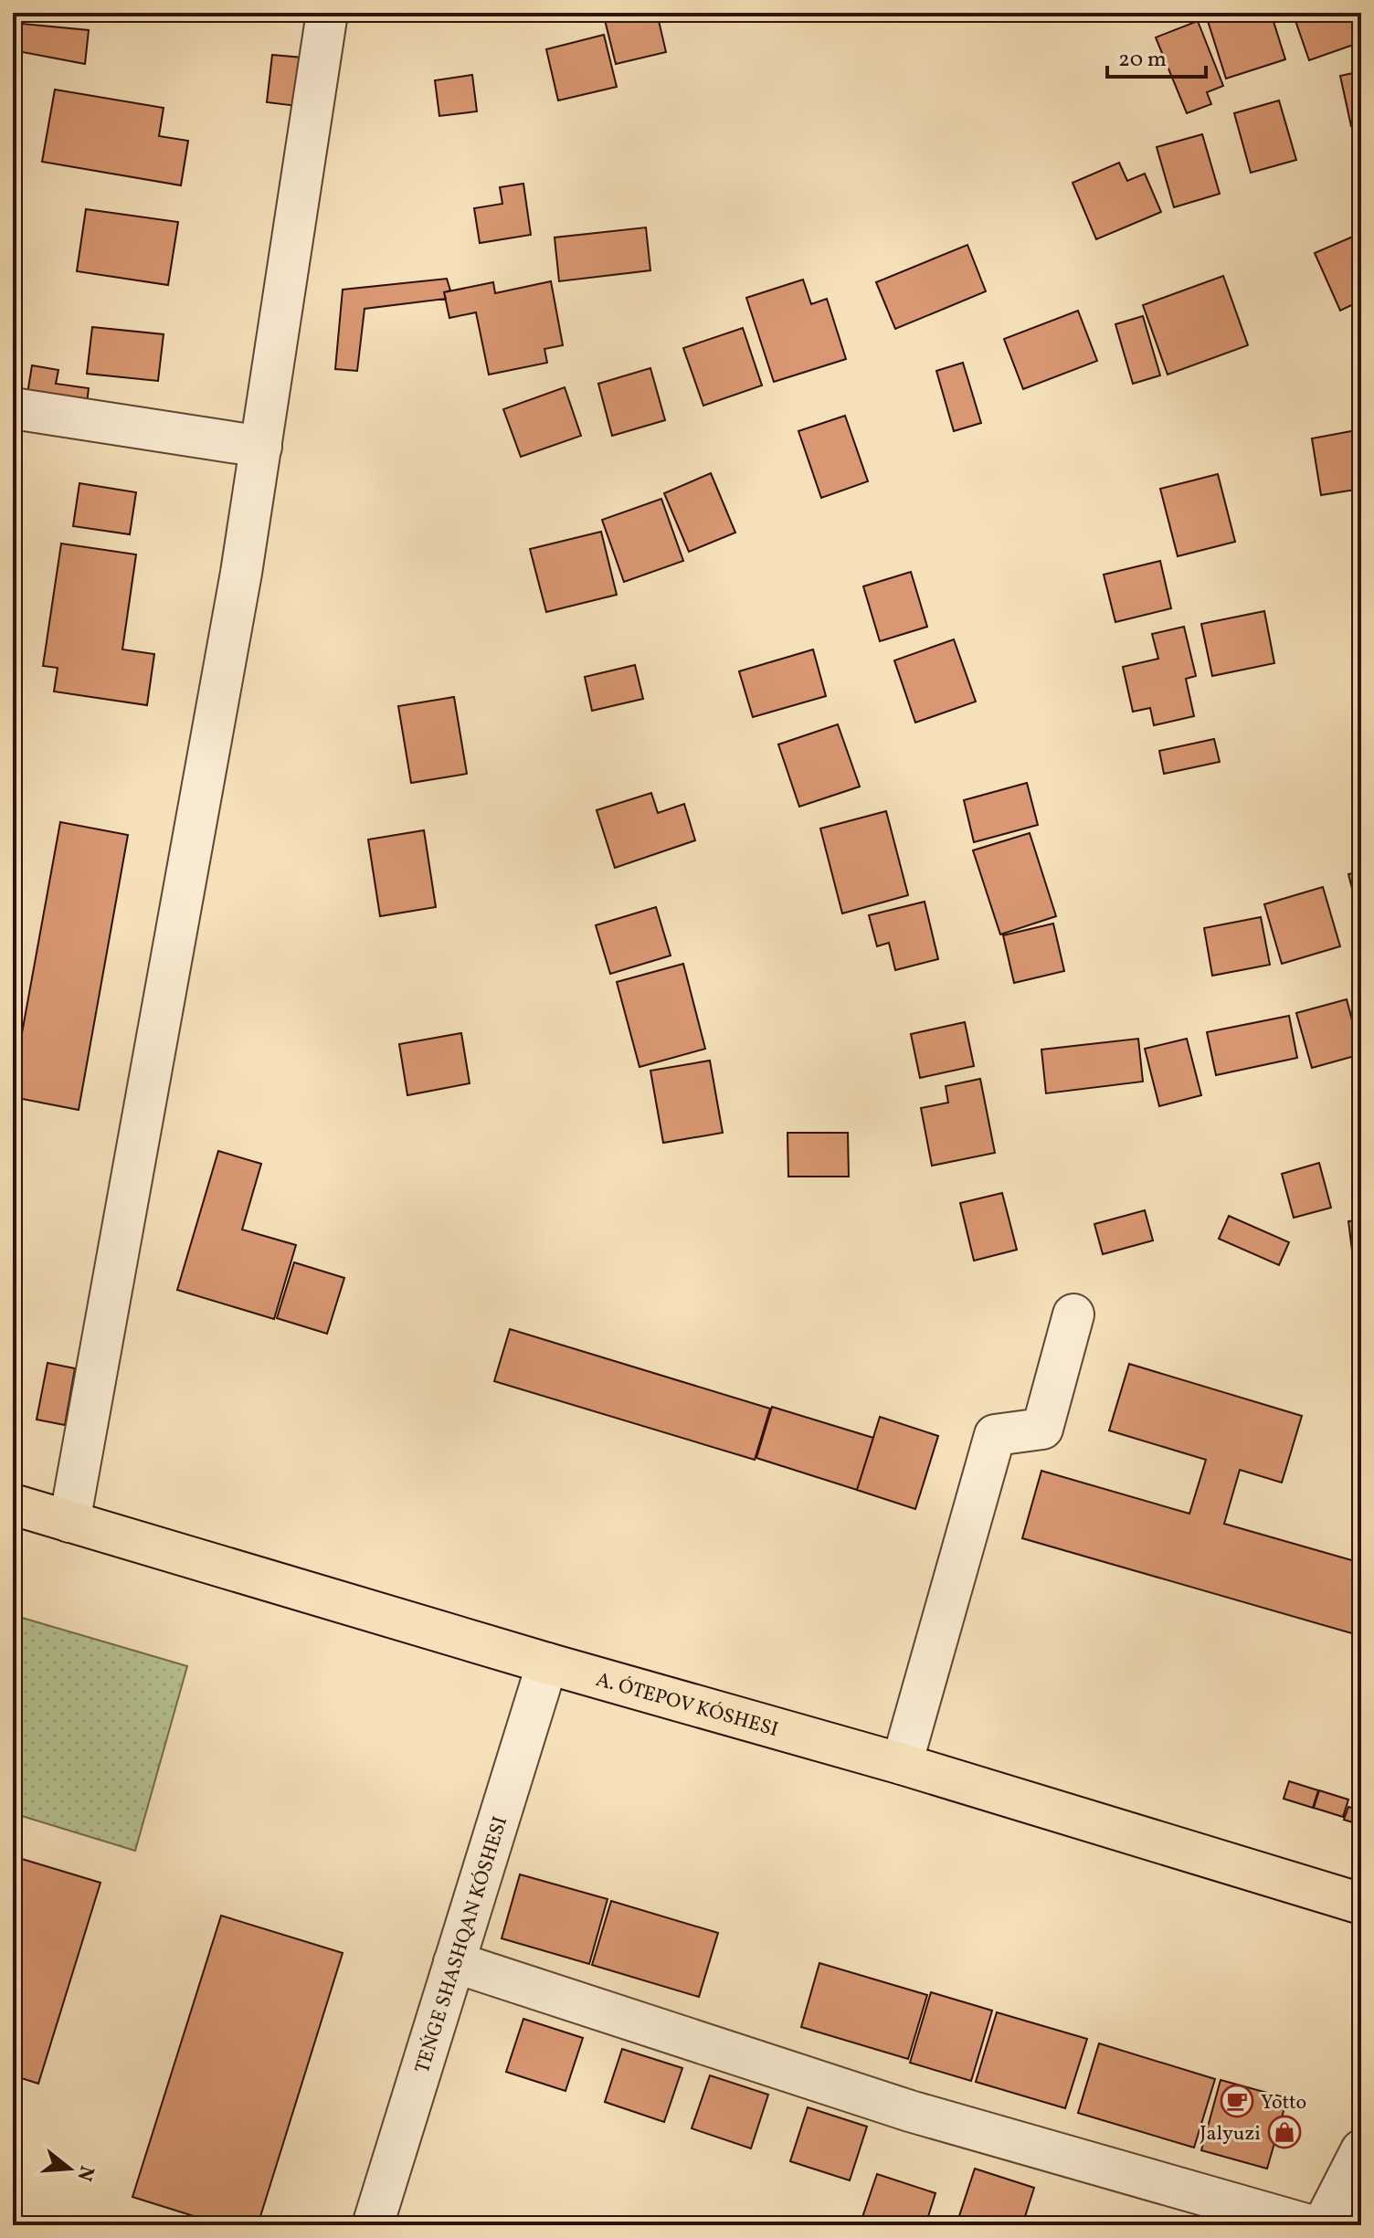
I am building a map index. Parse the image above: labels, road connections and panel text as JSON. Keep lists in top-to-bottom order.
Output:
{
  "streets": {
    "main road": ["A. ÓTEPOV KÓSHESI"],
    "street": ["TEŃGE SHASHQAN KÓSHESI"]
  },
  "crossings": [
    ["A. ÓTEPOV KÓSHESI", "TEŃGE SHASHQAN KÓSHESI"]
  ],
  "places": {
    "cafe": ["Yotto"],
    "shop": ["Jalyuzi"]
  },
  "scale_bar": "20 m",
  "north": "right"
}
